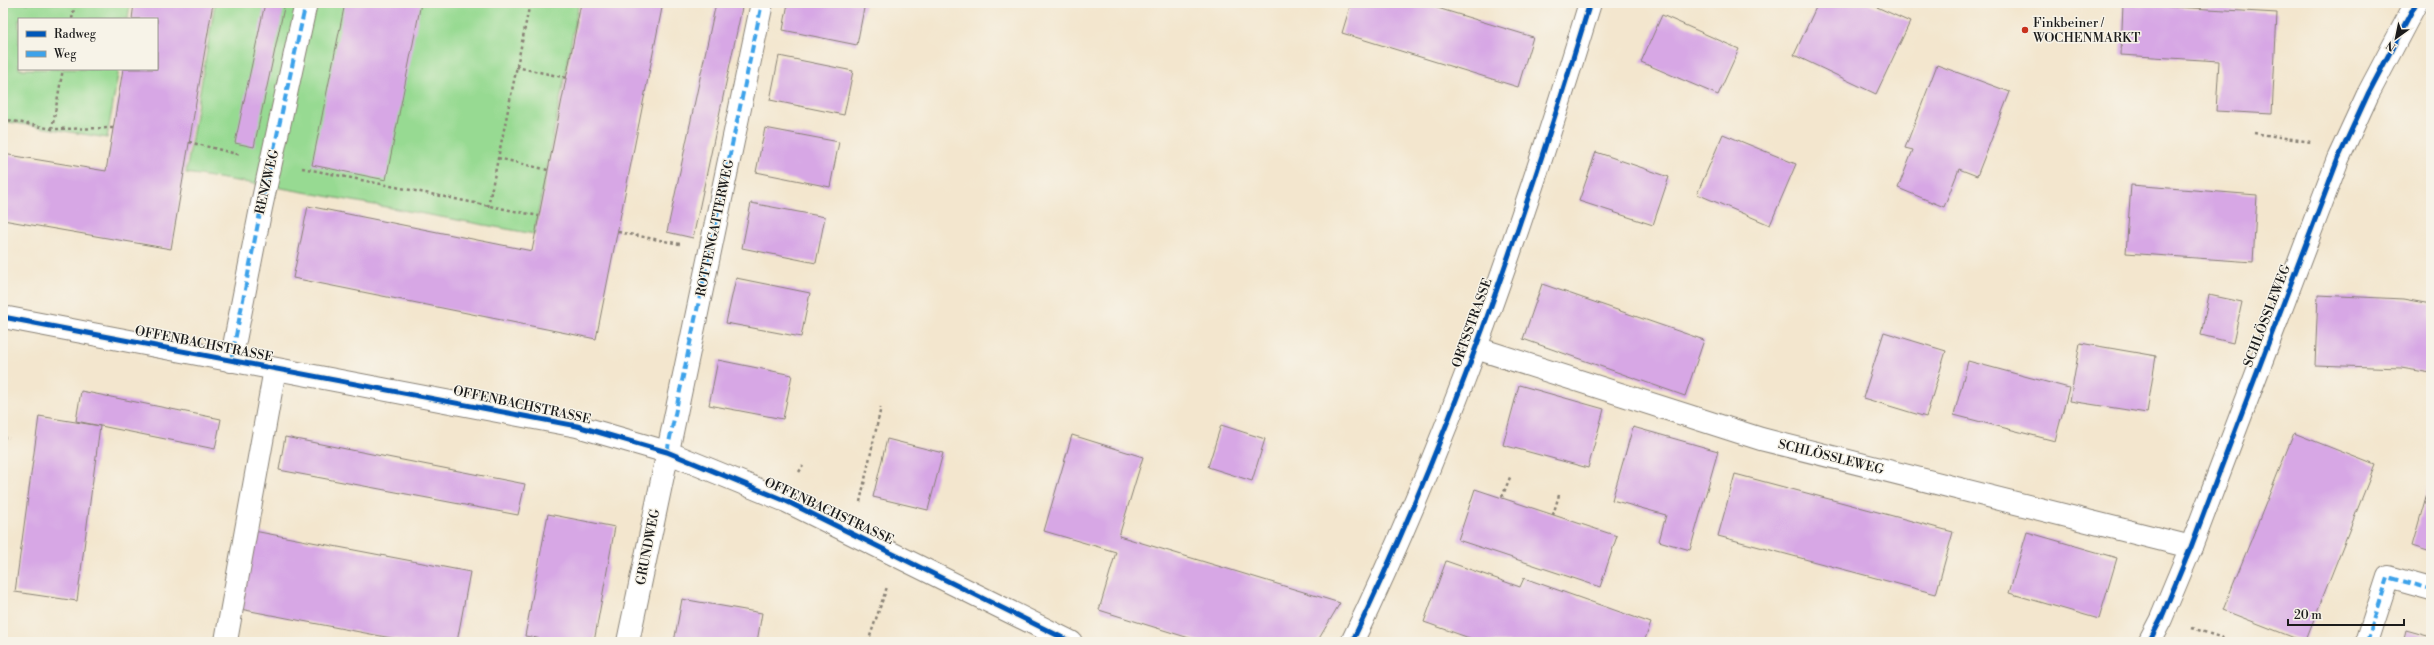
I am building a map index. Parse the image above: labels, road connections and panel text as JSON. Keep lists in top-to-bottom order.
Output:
{
  "streets": {
    "street": [
      "RENZWEG",
      "ROTTENGATTERWEG",
      "SCHLÖSSLEWEG",
      "ORTSSTRASSE",
      "OFFENBACHSTRASSE",
      "GRUNDWEG"
    ]
  },
  "crossings": [
    ["RENZWEG", "OFFENBACHSTRASSE"],
    ["ROTTENGATTERWEG", "OFFENBACHSTRASSE"],
    ["ROTTENGATTERWEG", "GRUNDWEG"],
    ["SCHLÖSSLEWEG", "ORTSSTRASSE"],
    ["OFFENBACHSTRASSE", "GRUNDWEG"]
  ],
  "places": ["Finkbeiner / WOCHENMARKT"],
  "legend": ["Radweg", "Weg"],
  "scale_bar": "20 m",
  "north": "bottom left"
}
